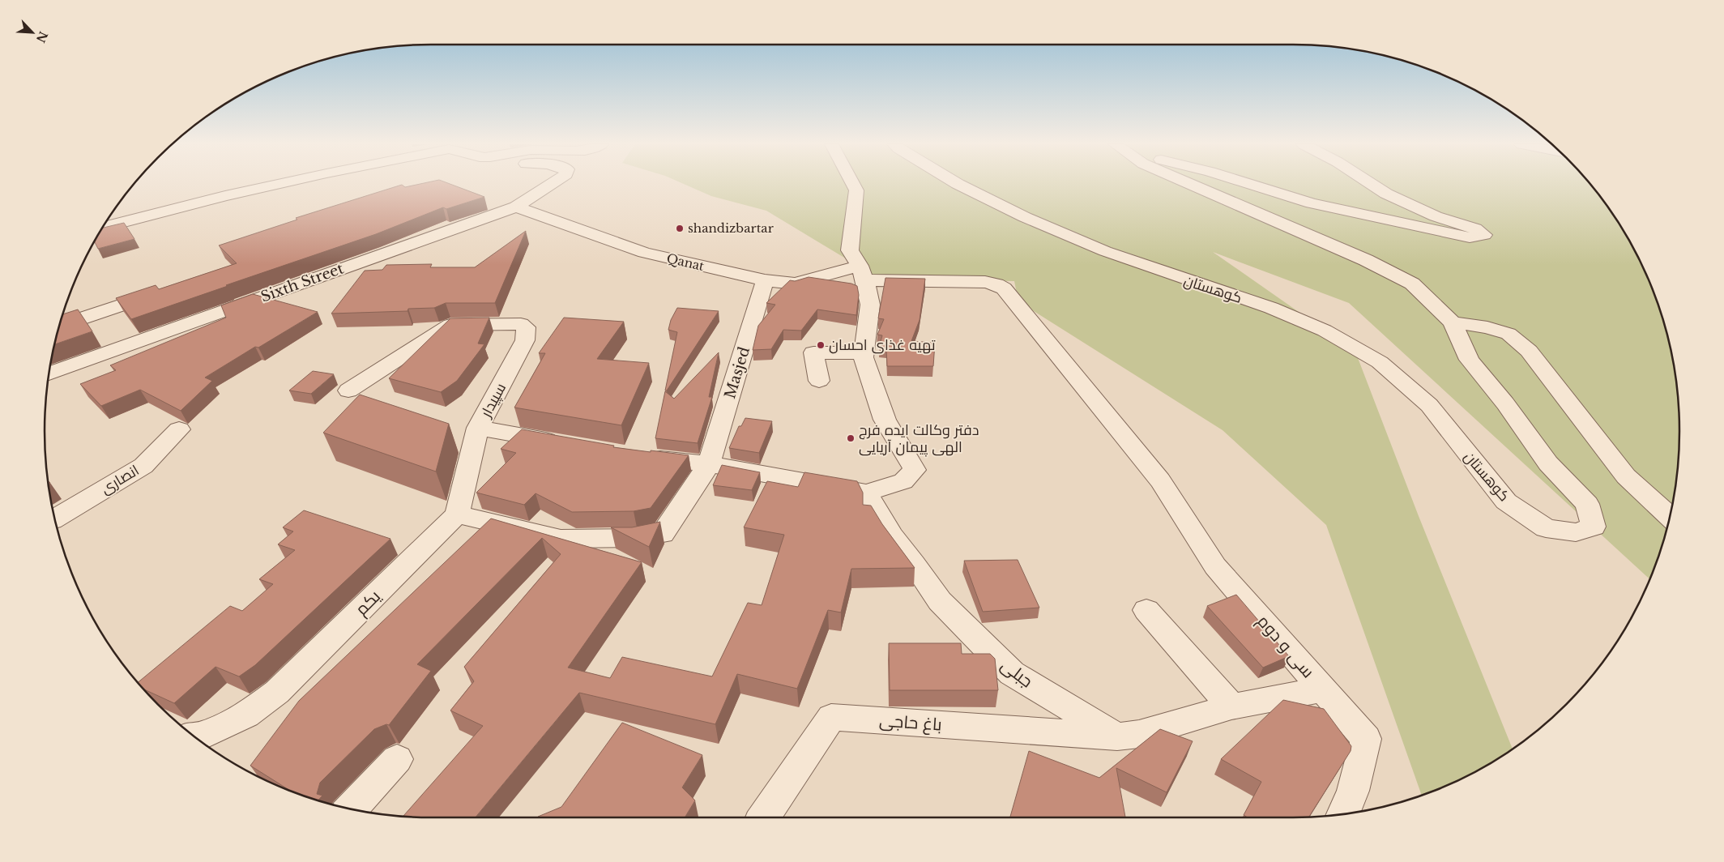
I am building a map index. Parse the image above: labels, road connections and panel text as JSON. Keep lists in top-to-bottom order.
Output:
{
  "streets": {
    "street": [
      "Qanat",
      "Sixth Street",
      "کوهستان",
      "Masjed",
      "سپیدار",
      "انصاری",
      "یکم",
      "سی و دوم",
      "جبلی",
      "باغ حاجی"
    ]
  },
  "crossings": [
    ["Qanat", "Sixth Street"],
    ["Qanat", "Masjed"],
    ["Qanat", "سی و دوم"],
    ["Masjed", "یکم"],
    ["جبلی", "باغ حاجی"]
  ],
  "places": ["shandizbartar", "تهیه غذای احسان", "دفتر وکالت ایده فرج الهی پیمان آریایی"],
  "north": "bottom right"
}
